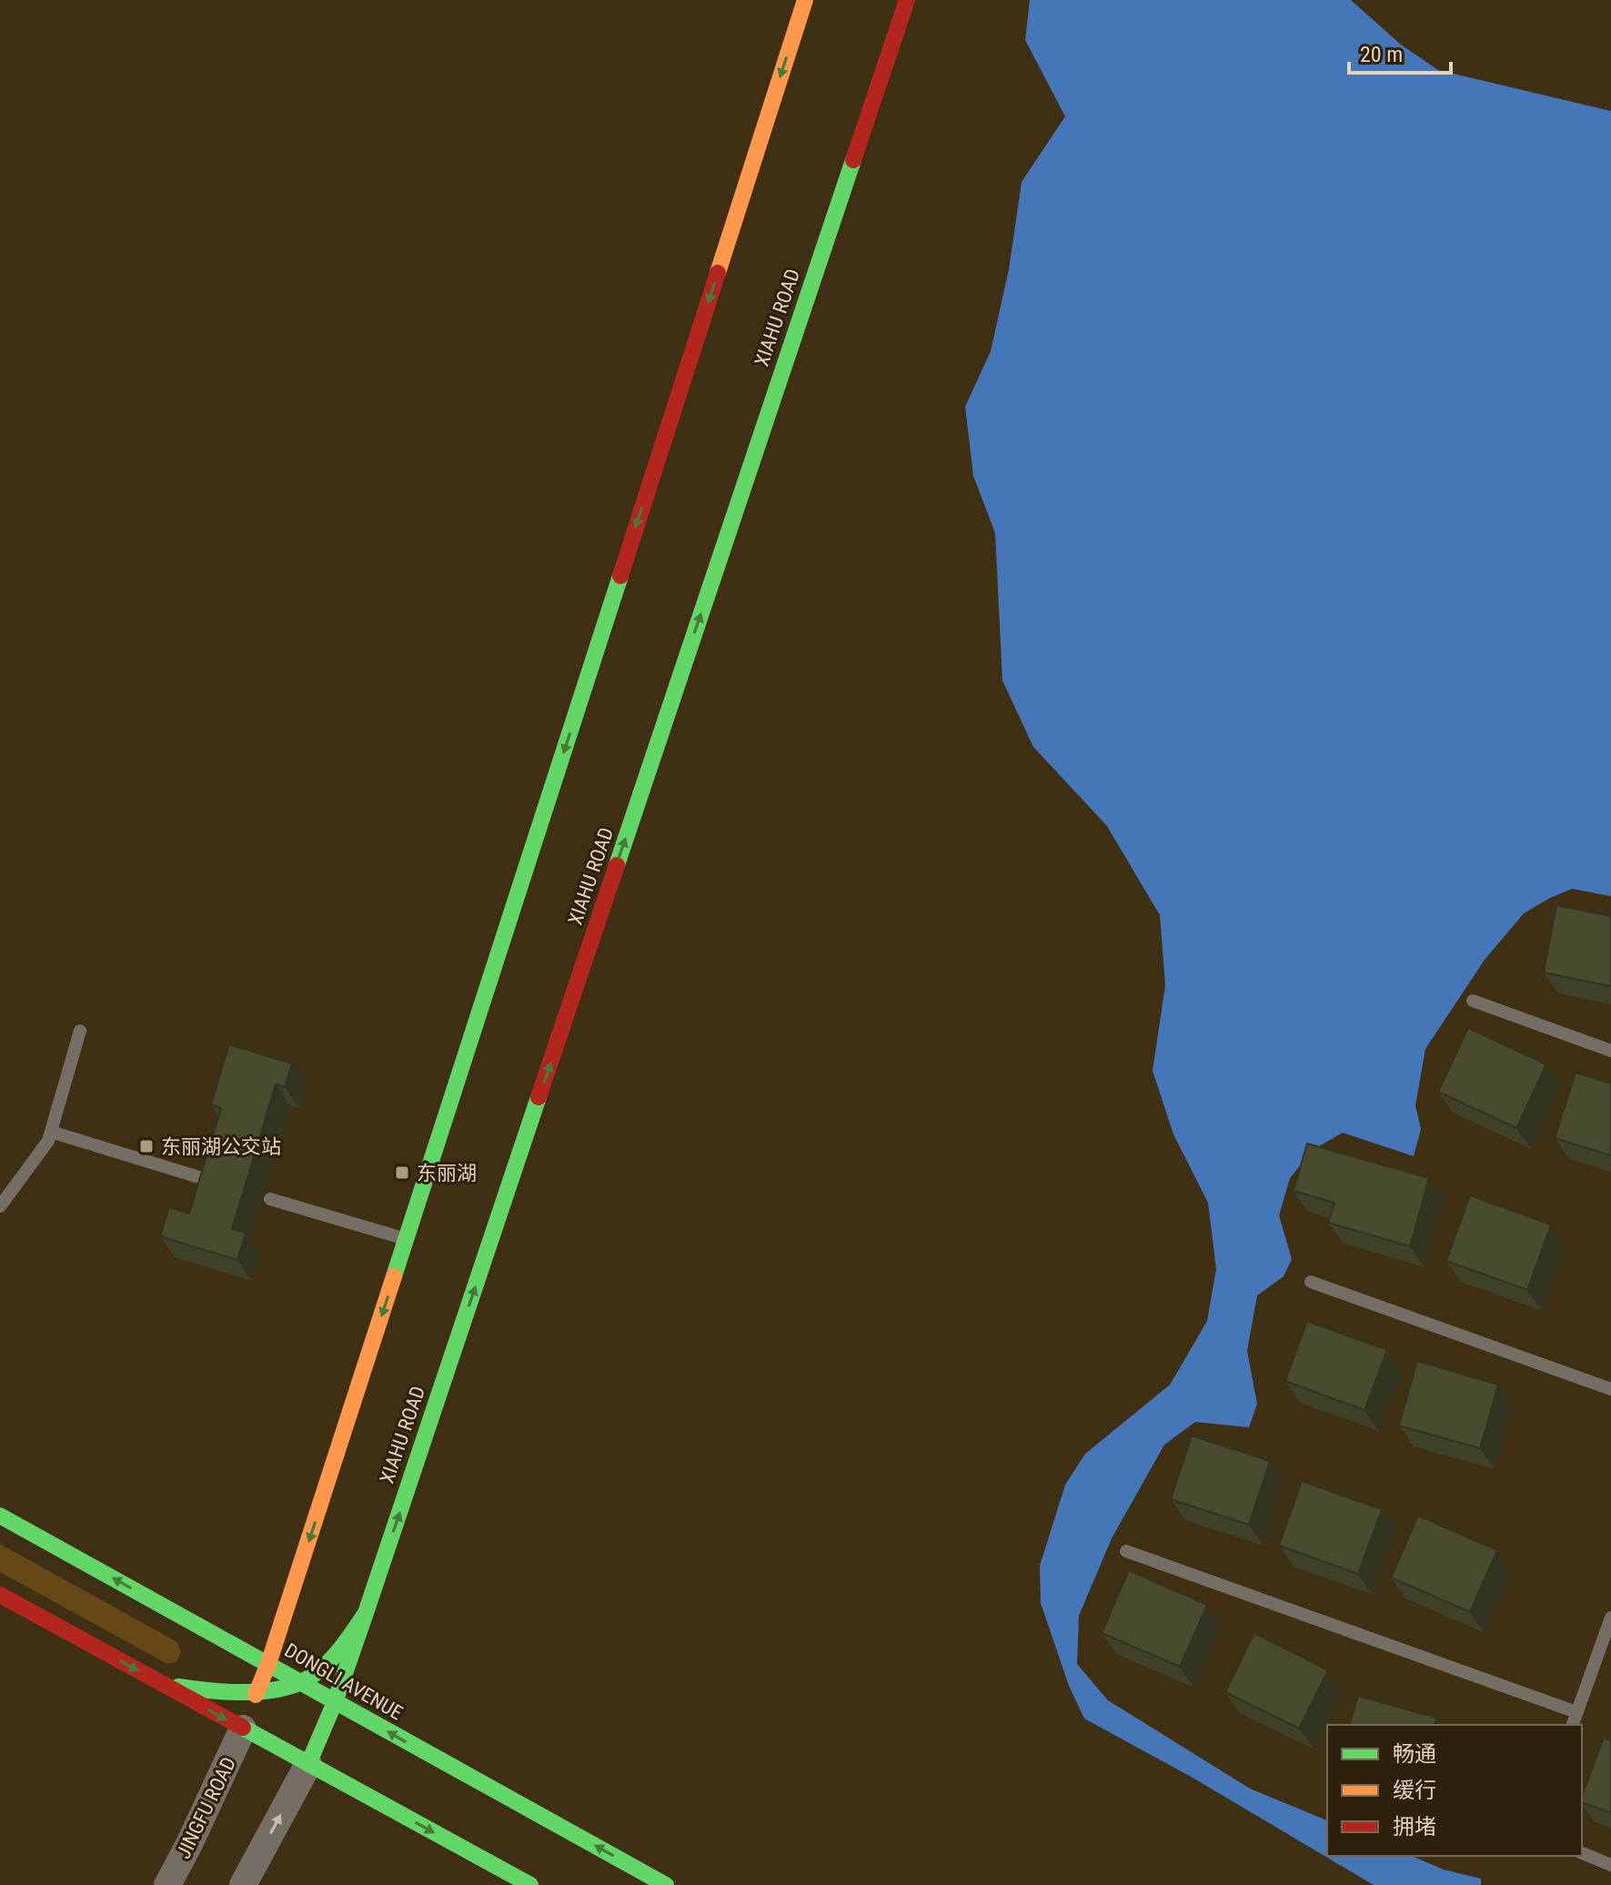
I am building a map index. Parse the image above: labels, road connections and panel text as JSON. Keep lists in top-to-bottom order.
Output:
{
  "streets": {
    "main road": ["XIAHU ROAD", "DONGLI AVENUE"],
    "street": ["JINGFU ROAD"]
  },
  "crossings": [
    ["XIAHU ROAD", "DONGLI AVENUE"]
  ],
  "places": {
    "transit": ["东丽湖公交站", "东丽湖"]
  },
  "legend": ["畅通", "缓行", "拥堵"],
  "scale_bar": "20 m"
}
